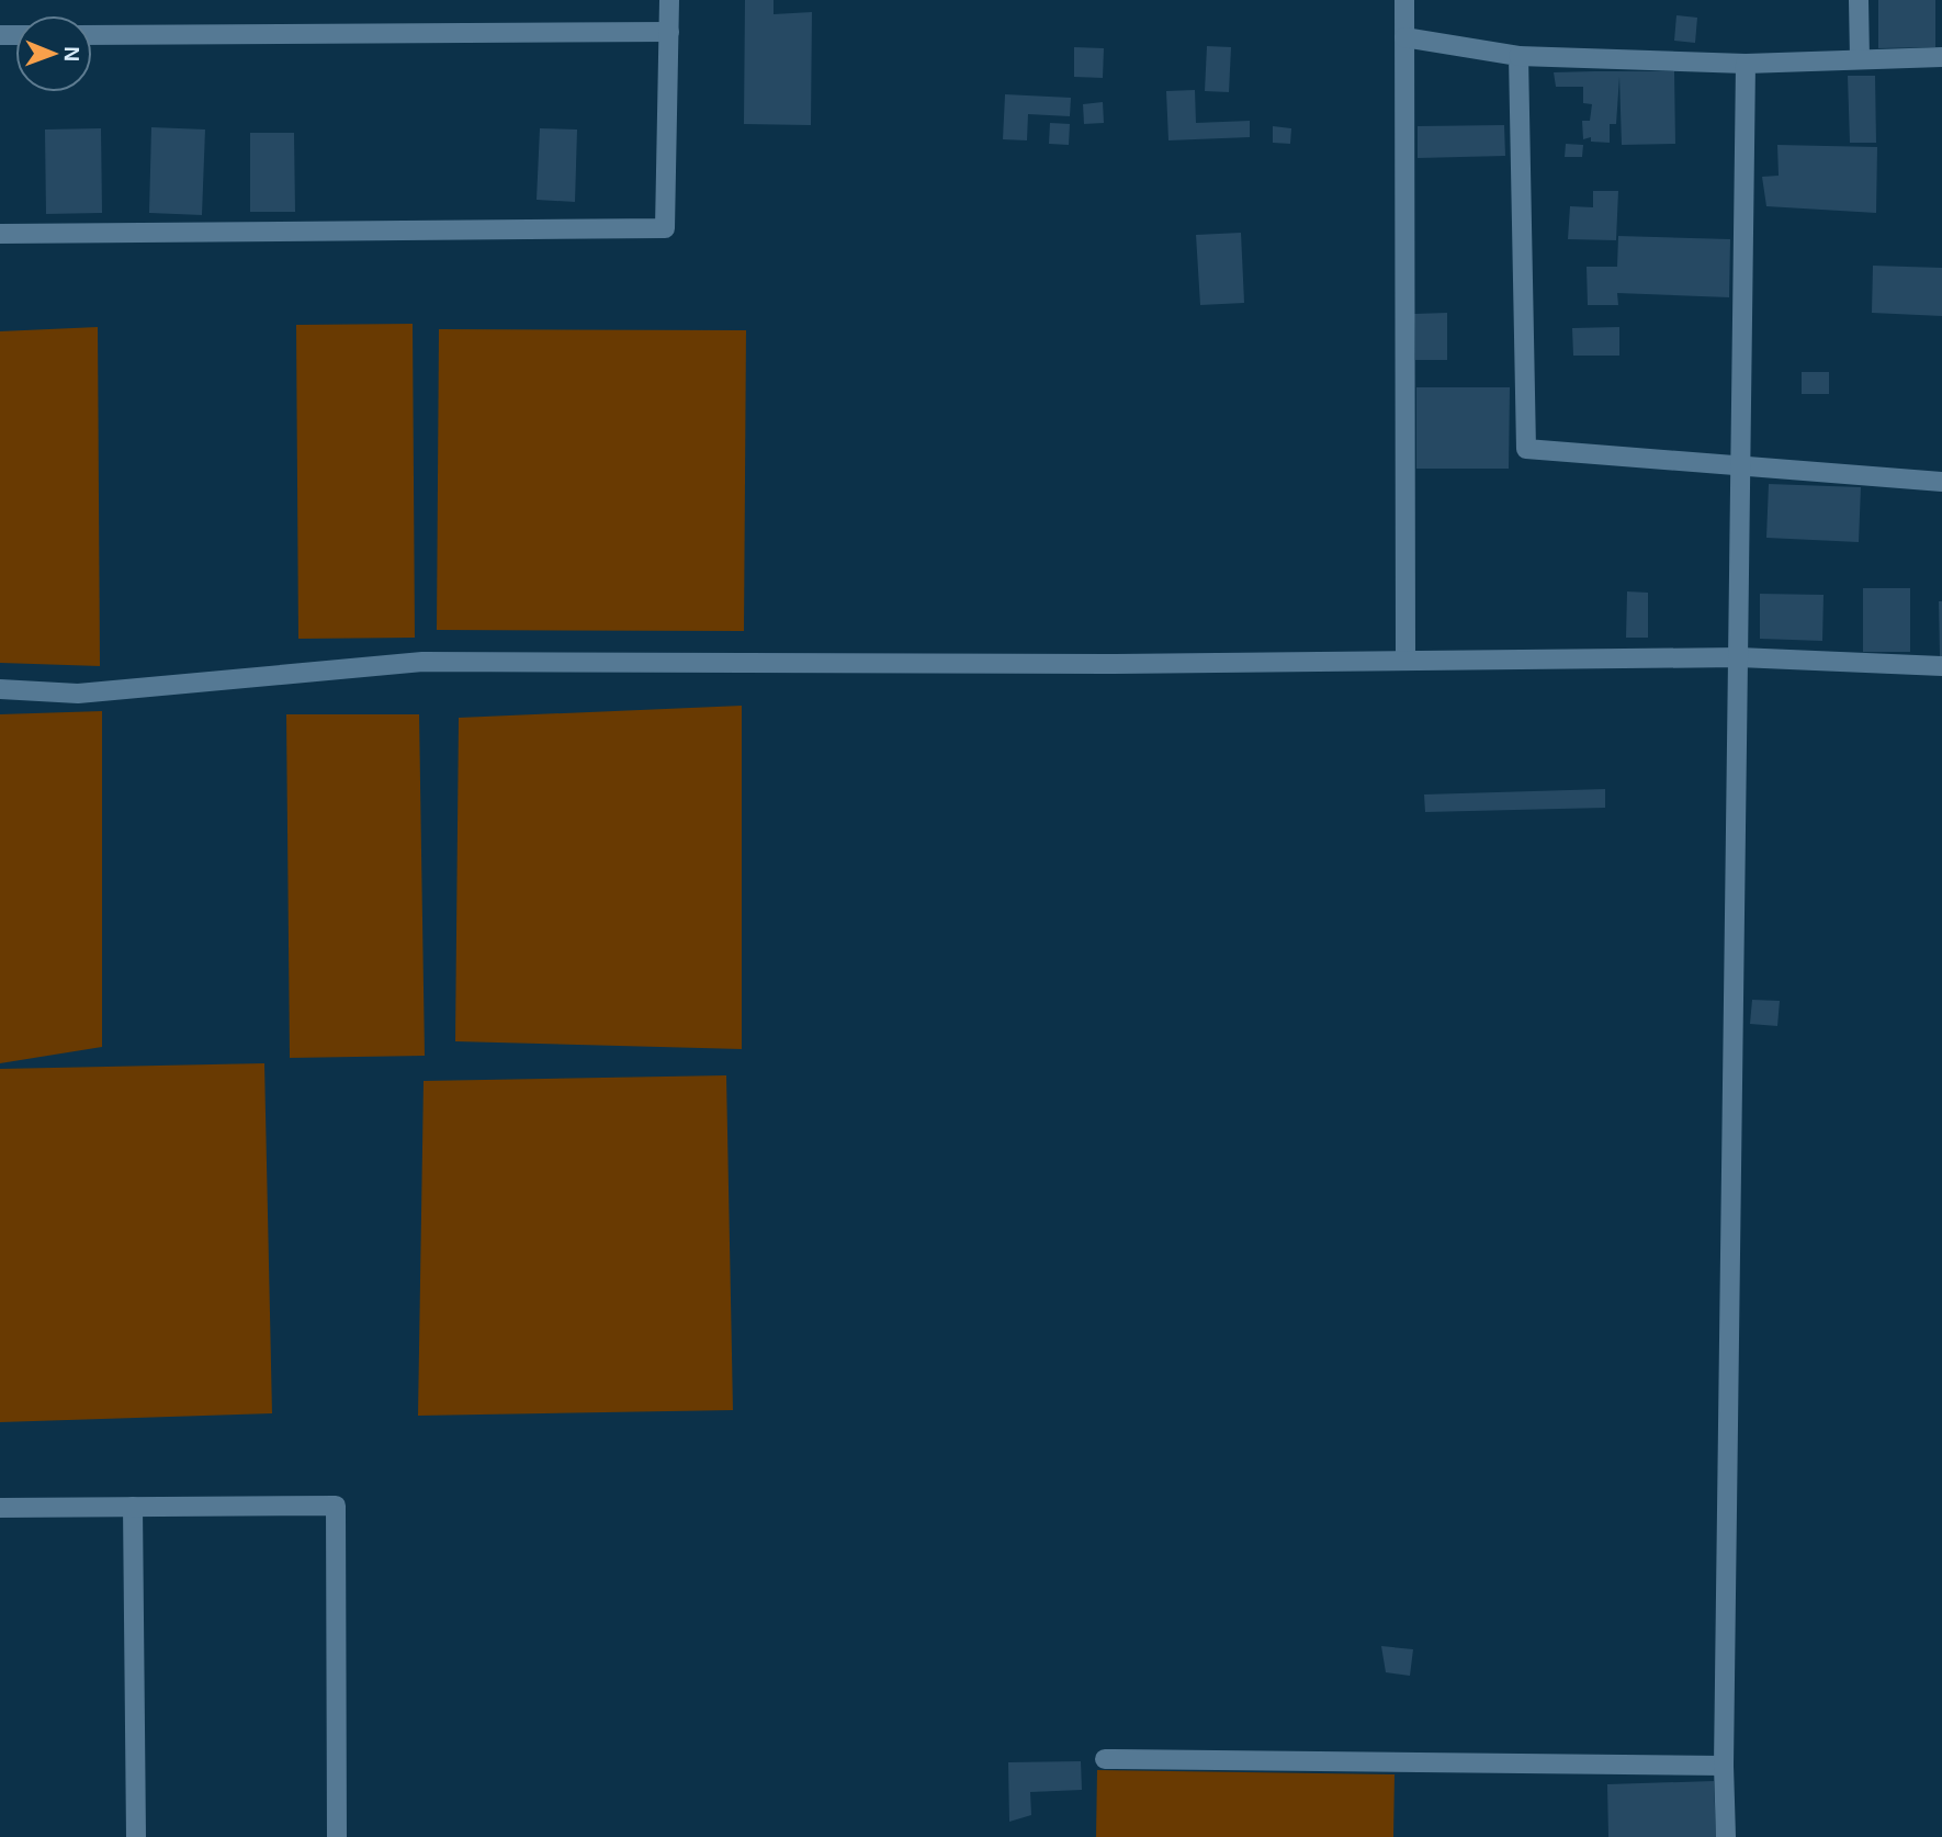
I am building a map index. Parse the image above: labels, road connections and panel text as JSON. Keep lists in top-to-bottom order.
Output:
{
  "north": "right"
}
